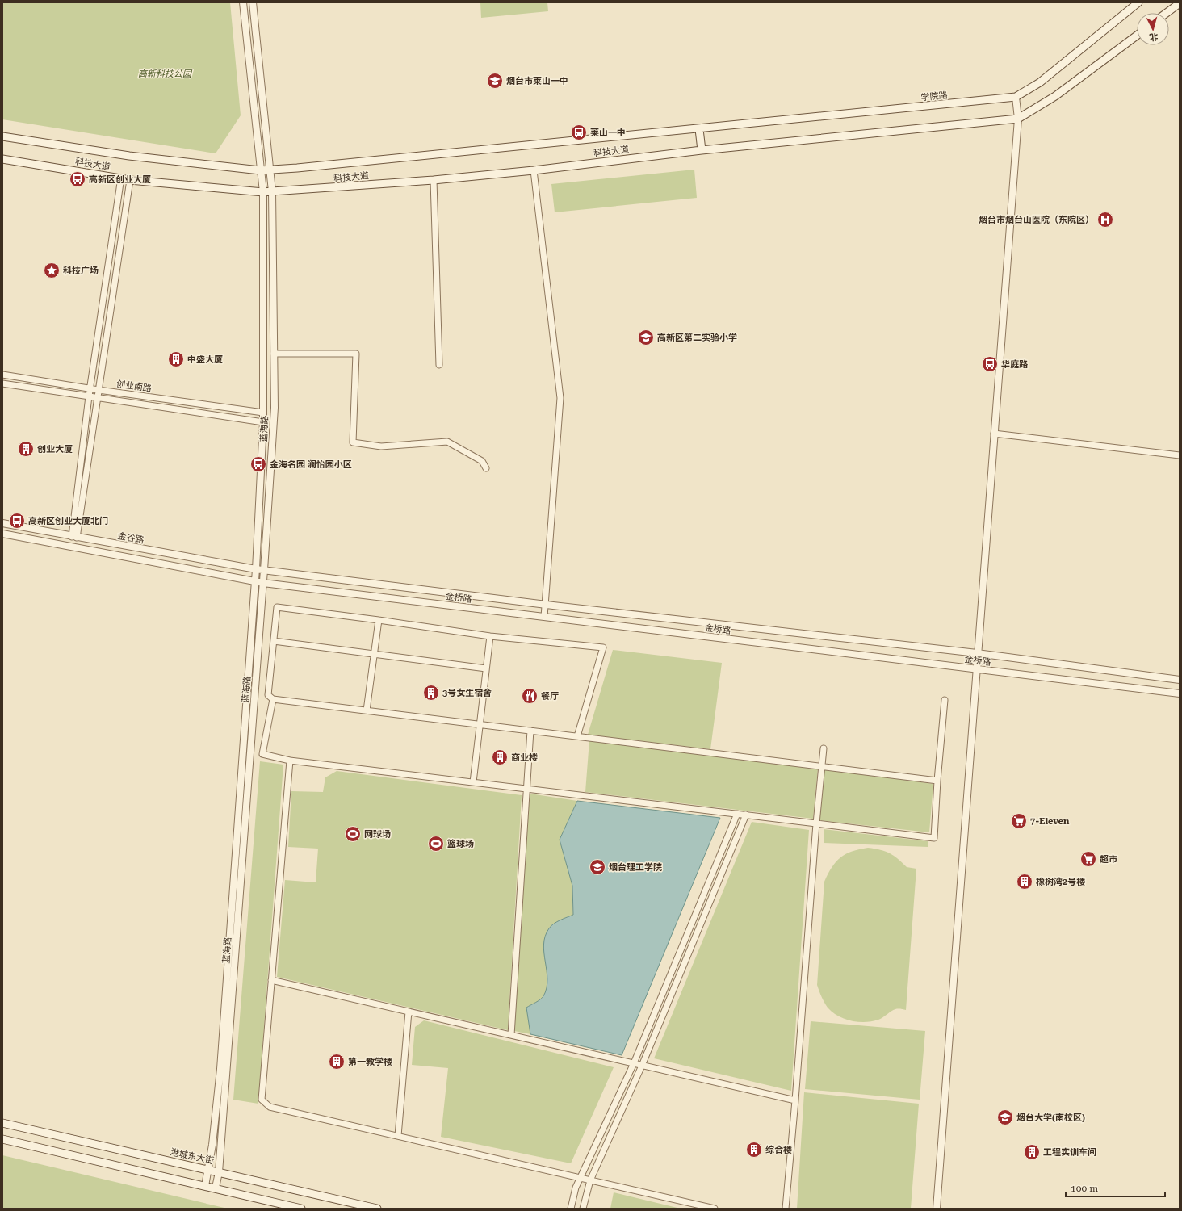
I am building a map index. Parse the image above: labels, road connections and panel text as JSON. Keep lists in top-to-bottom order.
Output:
{
  "streets": {
    "main road": ["学院路", "科技大道", "港城东大街"],
    "street": [
      "创业南路",
      "蓝海路",
      "金谷路",
      "金桥路"
    ]
  },
  "crossings": [
    ["学院路", "科技大道"],
    ["科技大道", "蓝海路"],
    ["创业南路", "蓝海路"],
    ["蓝海路", "金谷路"],
    ["蓝海路", "金桥路"],
    ["蓝海路", "港城东大街"],
    ["金谷路", "金桥路"]
  ],
  "parks": ["高新科技公园"],
  "places": {
    "school or university": [
      "烟台市莱山一中",
      "高新区第二实验小学",
      "烟台理工学院",
      "烟台大学(南校区)"
    ],
    "bus stop": [
      "莱山一中",
      "高新区创业大厦",
      "华庭路",
      "金海名园 澜怡园小区",
      "高新区创业大厦北门"
    ],
    "hospital": ["烟台市烟台山医院（东院区）"],
    "place": ["科技广场"],
    "building": [
      "中盛大厦",
      "创业大厦",
      "3号女生宿舍",
      "商业楼",
      "橡树湾2号楼",
      "第一教学楼",
      "综合楼",
      "工程实训车间"
    ],
    "restaurant": ["餐厅"],
    "supermarket": ["7-Eleven", "超市"],
    "sports": ["网球场", "篮球场"]
  },
  "scale_bar": "100 m",
  "north": "bottom"
}
